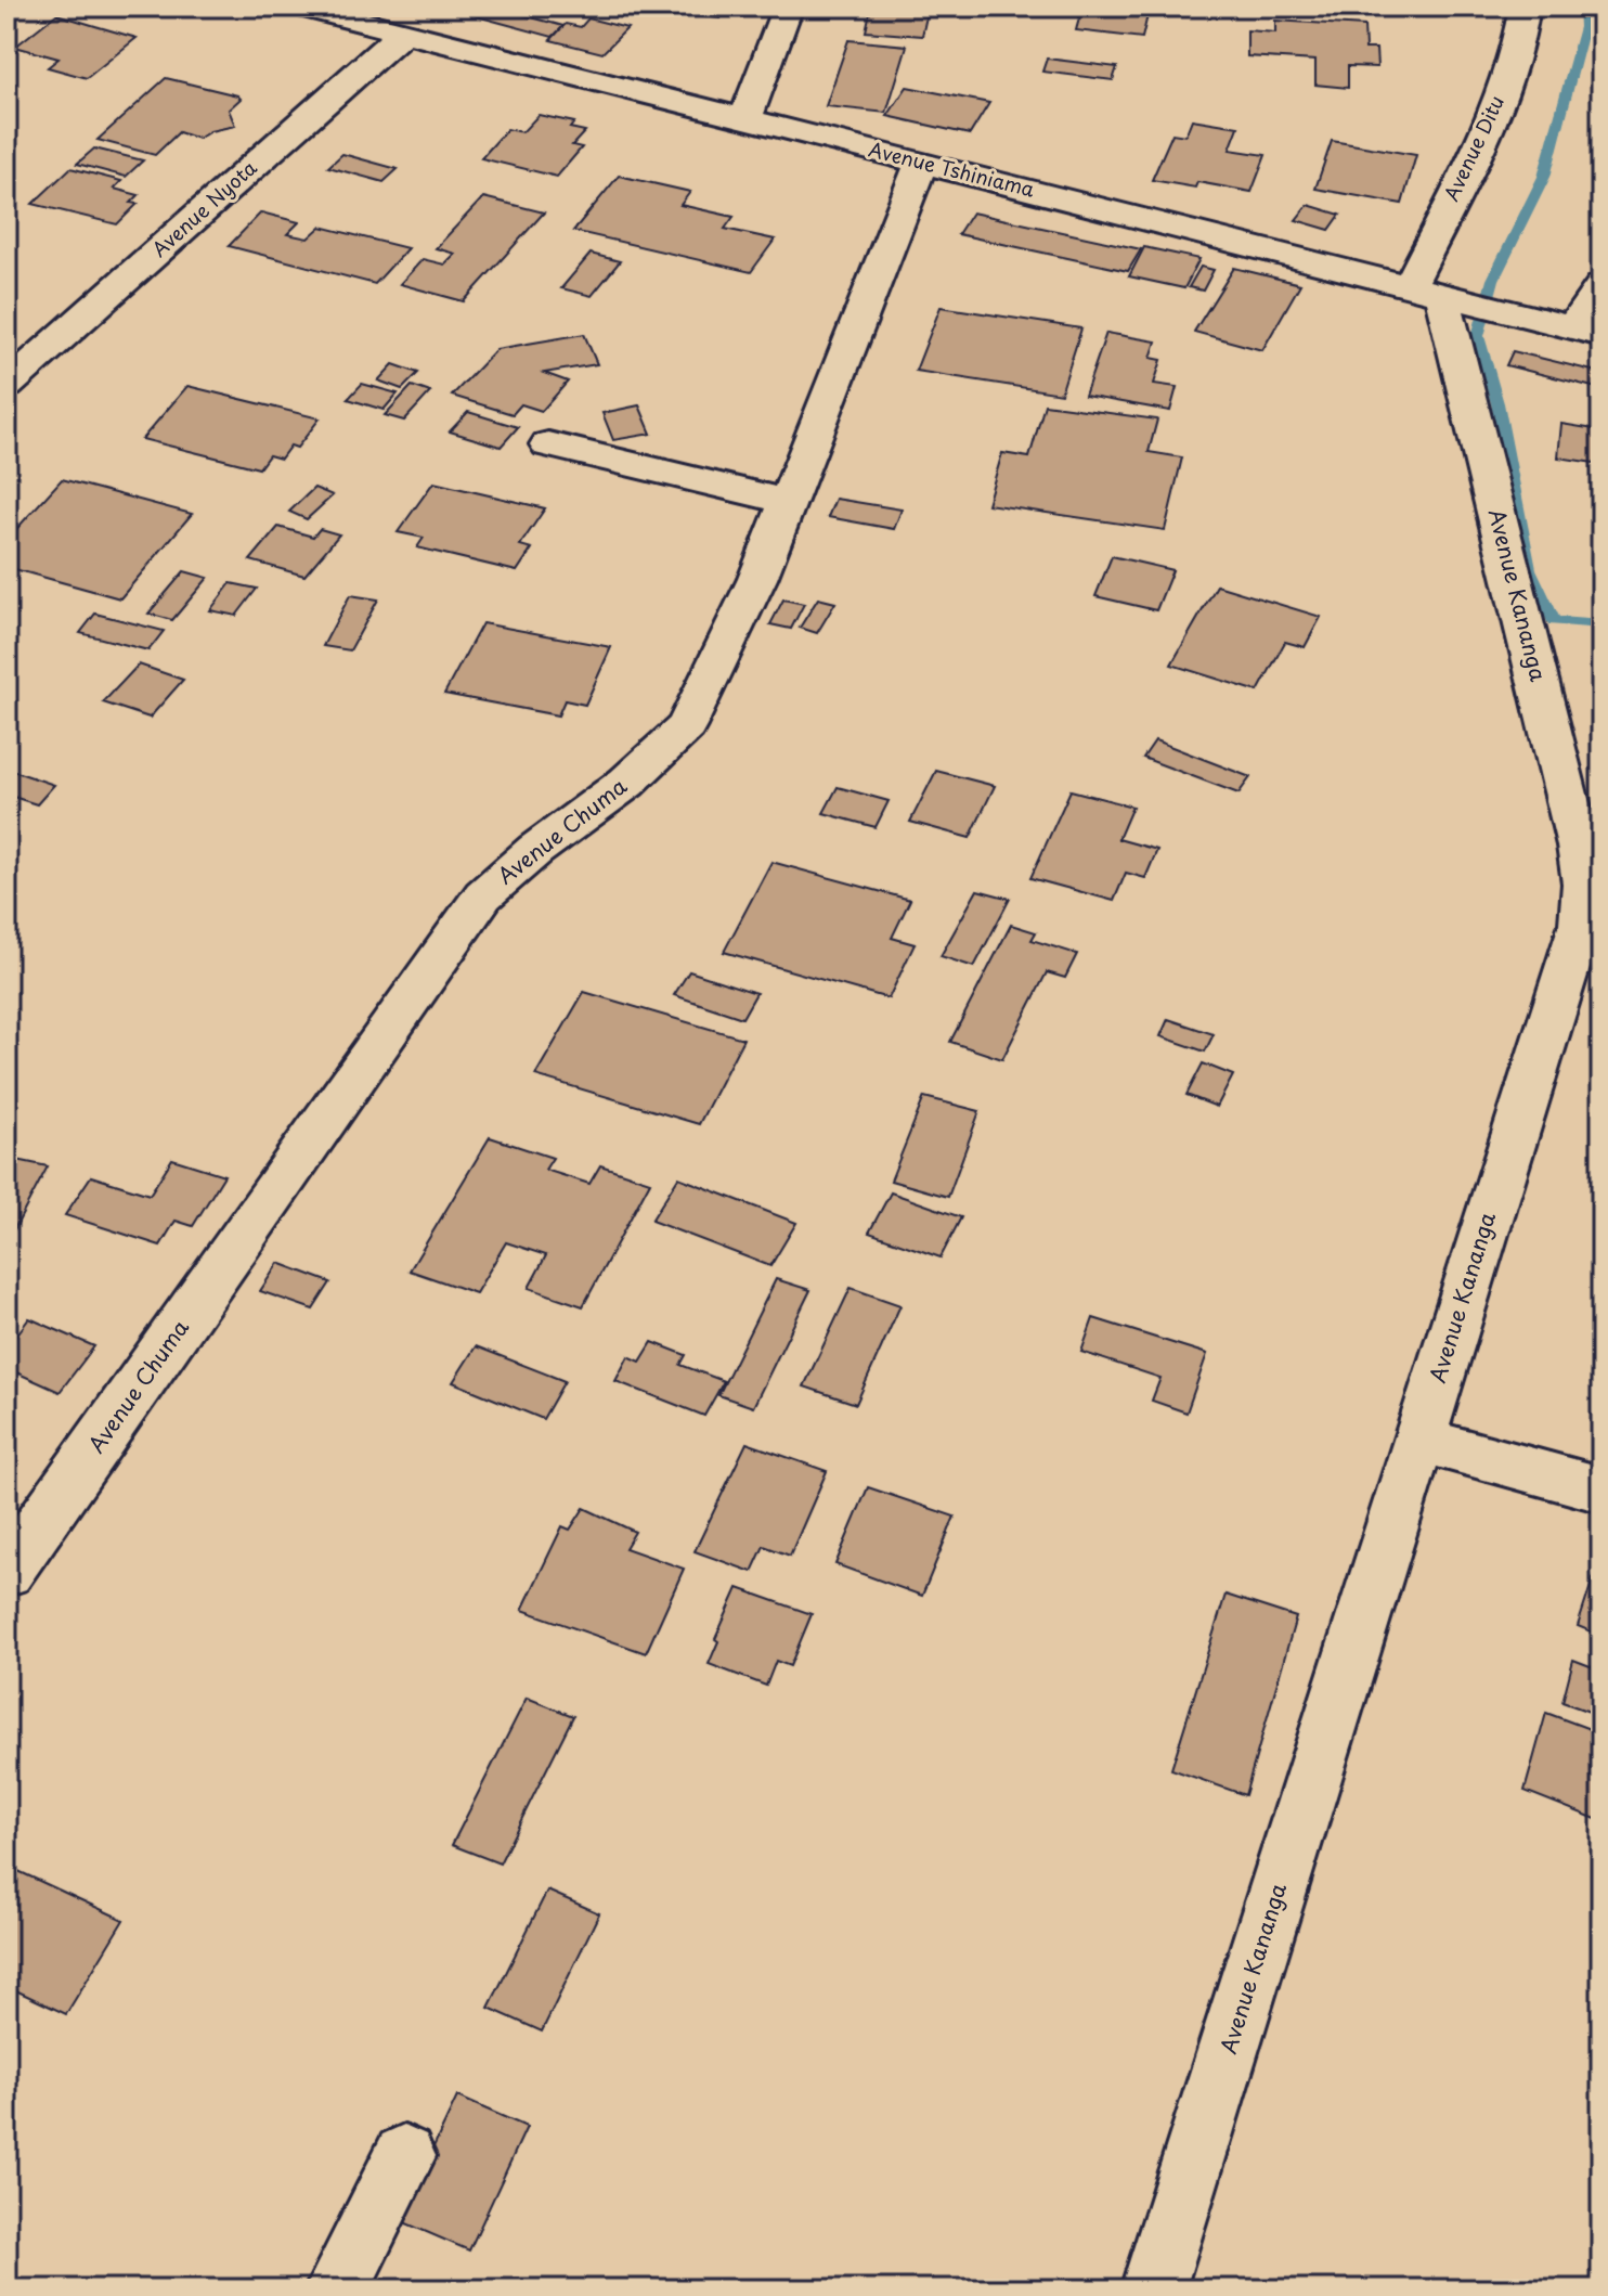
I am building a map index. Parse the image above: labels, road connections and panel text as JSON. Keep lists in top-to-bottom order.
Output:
{
  "streets": {
    "street": [
      "Avenue Ditu",
      "Avenue Tshiniama",
      "Avenue Nyota",
      "Avenue Kananga",
      "Avenue Chuma"
    ]
  },
  "crossings": [
    ["Avenue Ditu", "Avenue Tshiniama"],
    ["Avenue Ditu", "Avenue Kananga"],
    ["Avenue Tshiniama", "Avenue Nyota"],
    ["Avenue Tshiniama", "Avenue Kananga"],
    ["Avenue Tshiniama", "Avenue Chuma"]
  ]
}
